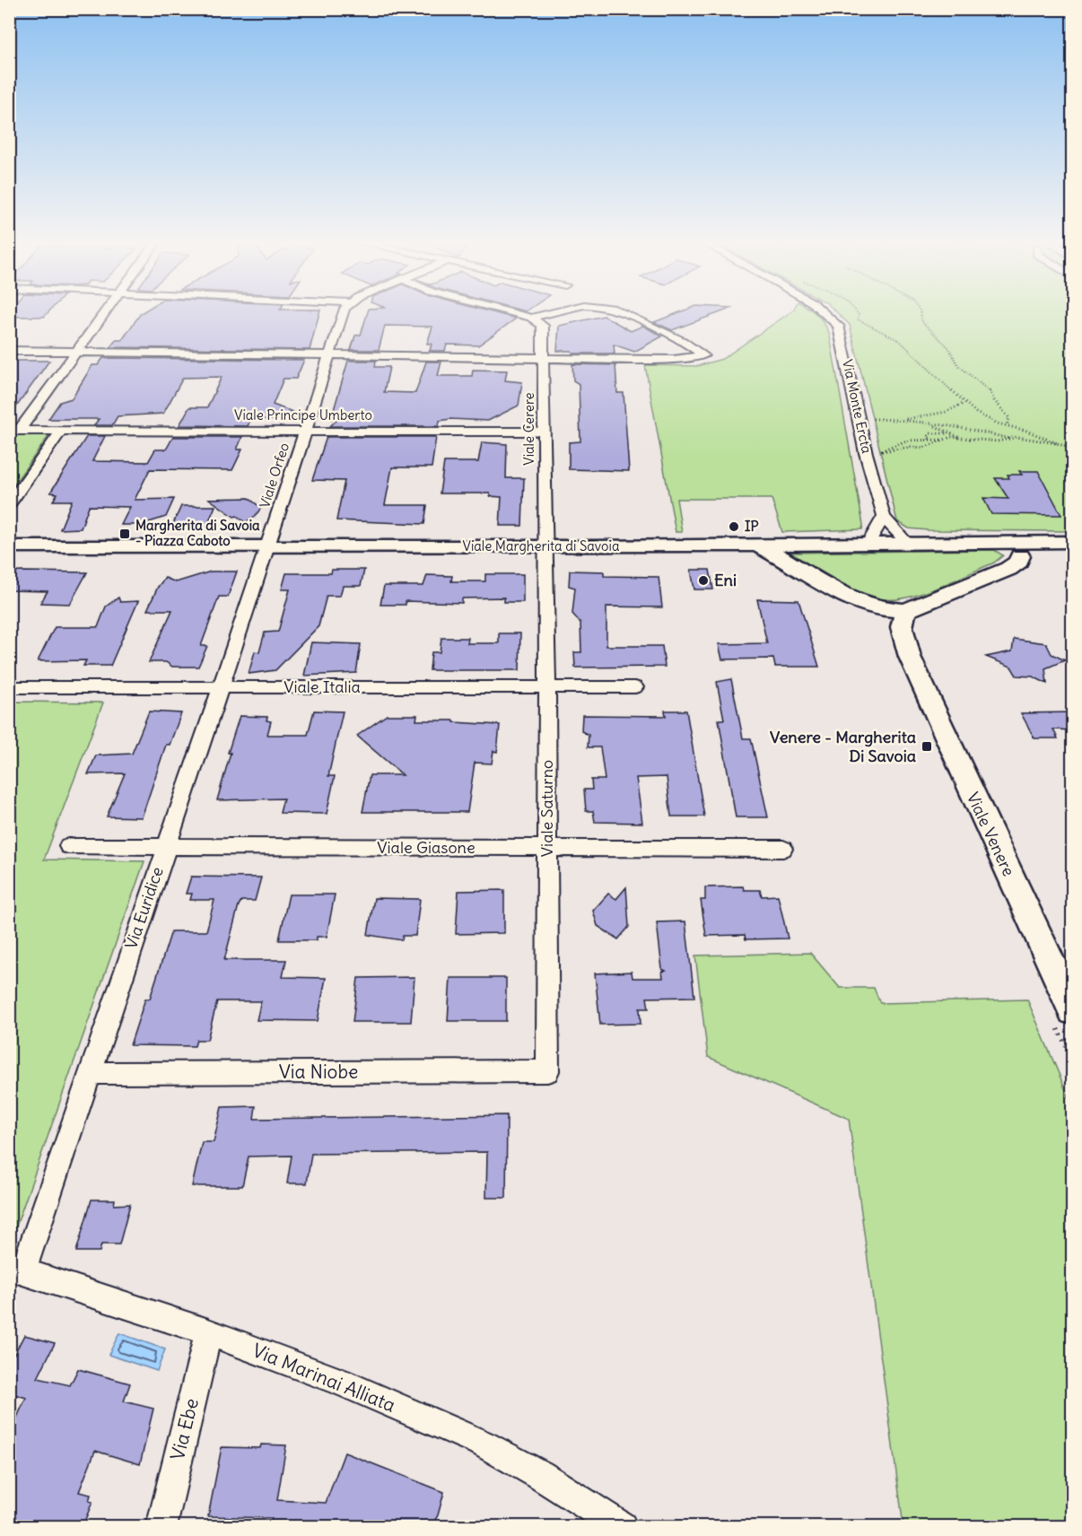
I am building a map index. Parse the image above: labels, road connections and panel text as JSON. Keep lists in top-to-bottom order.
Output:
{
  "streets": {
    "street": [
      "Via Monte Ercta",
      "Viale Principe Umberto",
      "Viale Cerere",
      "Viale Orfeo",
      "Viale Margherita di Savoia",
      "Viale Italia",
      "Viale Saturno",
      "Viale Venere",
      "Viale Giasone",
      "Via Euridice",
      "Via Niobe",
      "Via Marinai Alliata",
      "Via Ebe"
    ]
  },
  "crossings": [
    ["Viale Principe Umberto", "Viale Cerere"],
    ["Viale Principe Umberto", "Viale Orfeo"],
    ["Viale Cerere", "Viale Margherita di Savoia"],
    ["Viale Cerere", "Viale Saturno"],
    ["Viale Orfeo", "Viale Margherita di Savoia"],
    ["Viale Orfeo", "Via Euridice"],
    ["Viale Margherita di Savoia", "Viale Saturno"],
    ["Viale Margherita di Savoia", "Via Euridice"],
    ["Viale Italia", "Viale Saturno"],
    ["Viale Italia", "Via Euridice"],
    ["Viale Saturno", "Viale Giasone"],
    ["Viale Saturno", "Via Niobe"],
    ["Viale Giasone", "Via Euridice"],
    ["Via Euridice", "Via Niobe"],
    ["Via Euridice", "Via Marinai Alliata"],
    ["Via Marinai Alliata", "Via Ebe"]
  ],
  "places": {
    "other": ["IP", "Eni"],
    "transit": ["Margherita di Savoia - Piazza Caboto", "Venere - Margherita Di Savoia"]
  }
}
